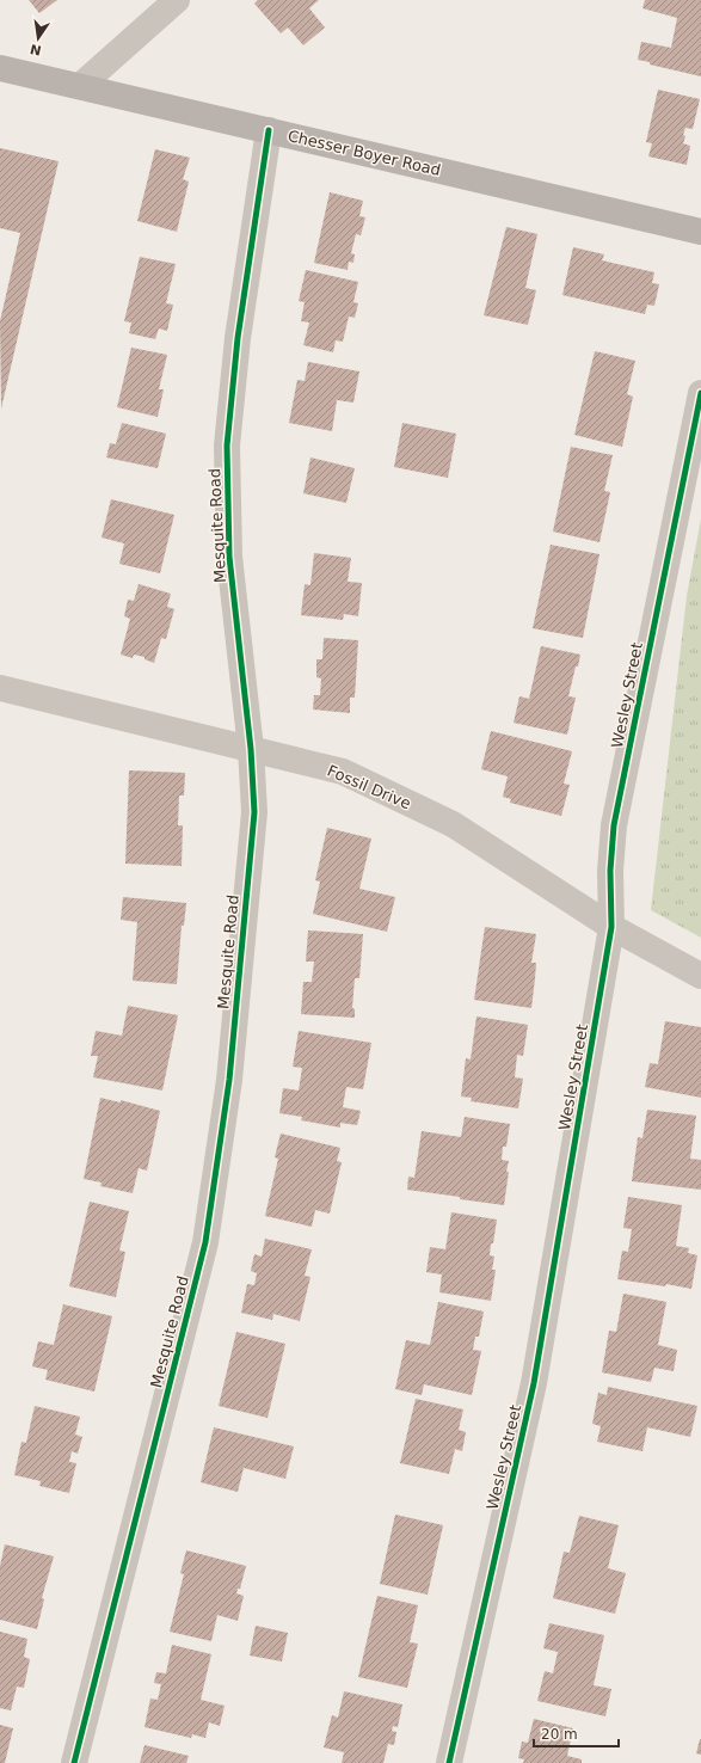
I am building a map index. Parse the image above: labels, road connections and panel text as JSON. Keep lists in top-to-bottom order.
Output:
{
  "streets": {
    "street": [
      "Chesser Boyer Road",
      "Mesquite Road",
      "Wesley Street",
      "Fossil Drive"
    ]
  },
  "crossings": [
    ["Chesser Boyer Road", "Mesquite Road"],
    ["Mesquite Road", "Fossil Drive"],
    ["Wesley Street", "Fossil Drive"]
  ],
  "scale_bar": "20 m",
  "north": "bottom"
}
